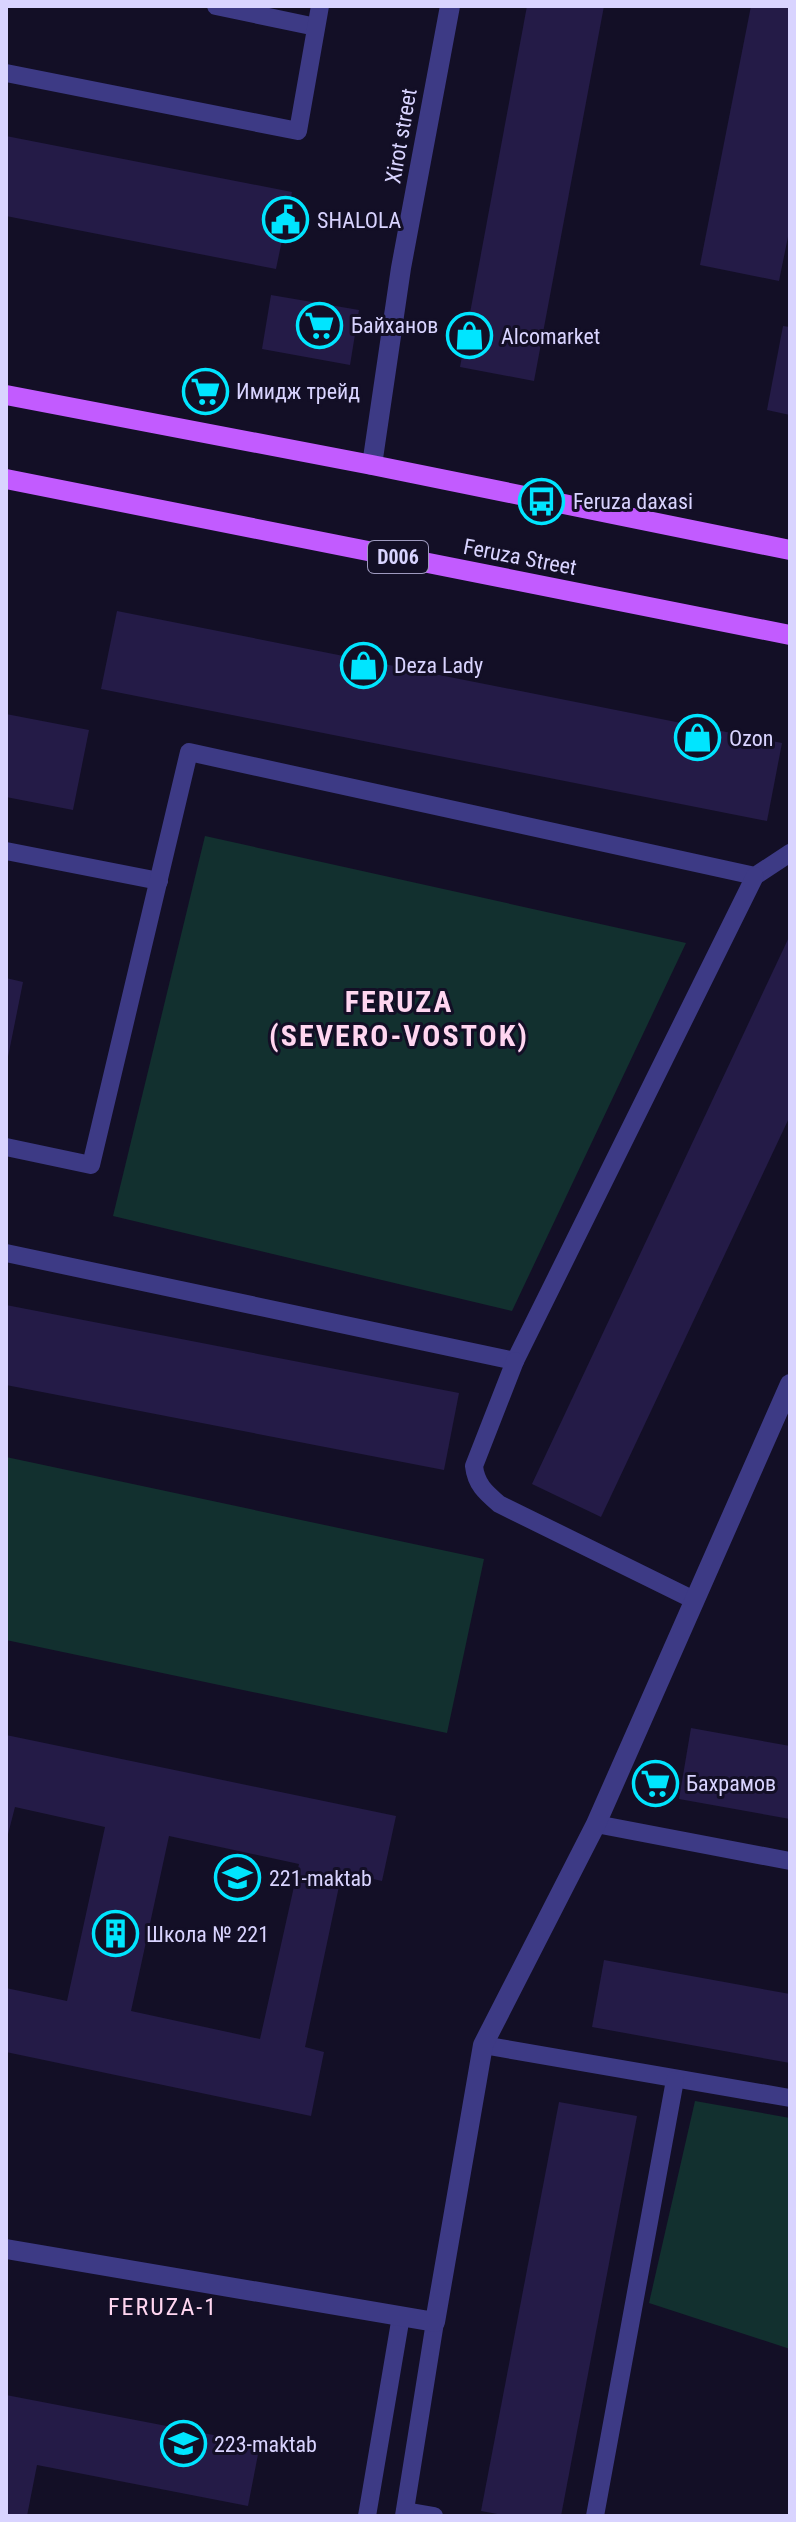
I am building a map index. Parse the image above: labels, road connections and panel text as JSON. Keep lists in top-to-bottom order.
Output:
{
  "streets": {
    "main road": ["D006", "Feruza Street"],
    "street": ["Xirot street"]
  },
  "districts": ["FERUZA (SEVERO-VOSTOK)", "FERUZA-1"],
  "places": {
    "public building": ["SHALOLA"],
    "supermarket": ["Байханов", "Имидж трейд", "Бахрамов"],
    "shop": ["Alcomarket", "Deza Lady", "Ozon"],
    "bus stop": ["Feruza daxasi"],
    "school or university": ["221-maktab", "223-maktab"],
    "building": ["Школа № 221"]
  }
}
